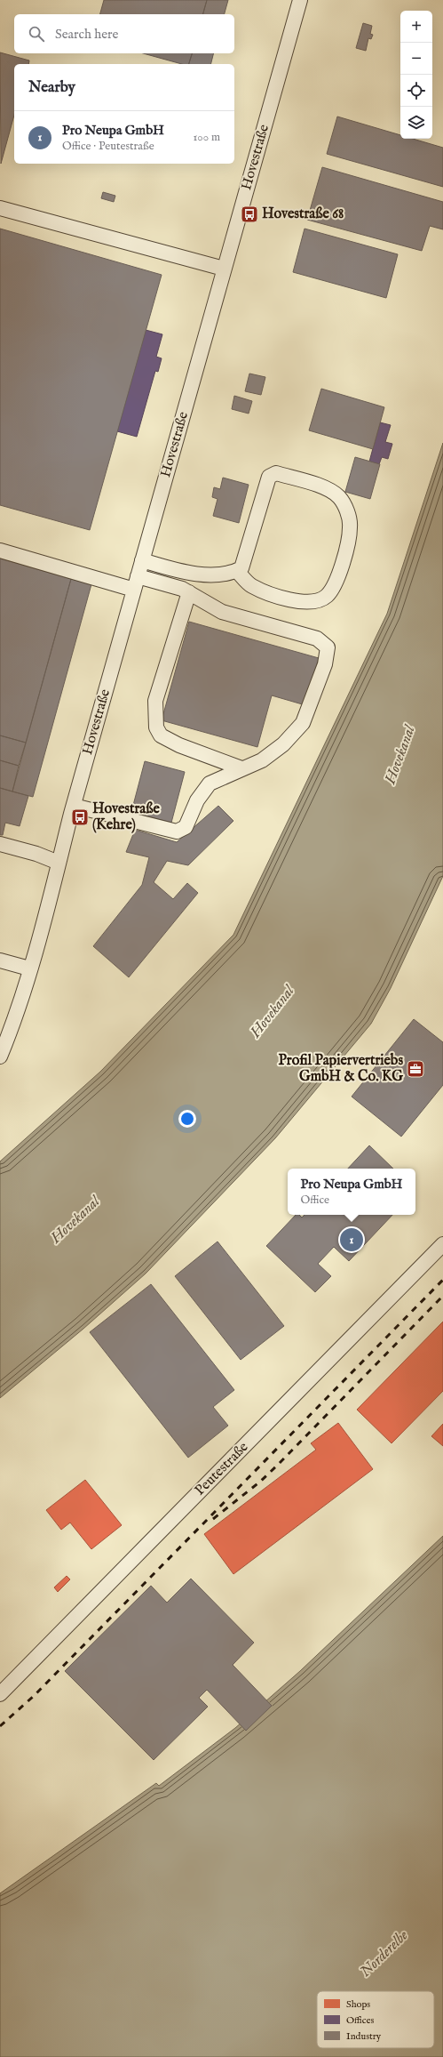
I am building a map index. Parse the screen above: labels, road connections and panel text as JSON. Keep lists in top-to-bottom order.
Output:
{
  "streets": {
    "street": ["Hovestraße", "Peutestraße"]
  },
  "water": ["Hovekanal", "Norderelbe"],
  "places": {
    "bus stop": ["Hovestraße 68", "Hovestraße (Kehre)"],
    "office": ["Profil Papiervertriebs GmbH & Co. KG"]
  },
  "legend": ["Shops", "Offices", "Industry"],
  "page": {
    "map_buttons": ["+", "−"],
    "search": "Search here",
    "heading": "Nearby",
    "list": [
      {
        "mark": "1",
        "name": "Pro Neupa GmbH",
        "note": "Office · Peutestraße",
        "value": "100 m"
      }
    ],
    "popup": ["Pro Neupa GmbH", "Office"],
    "pins": "1"
  }
}
